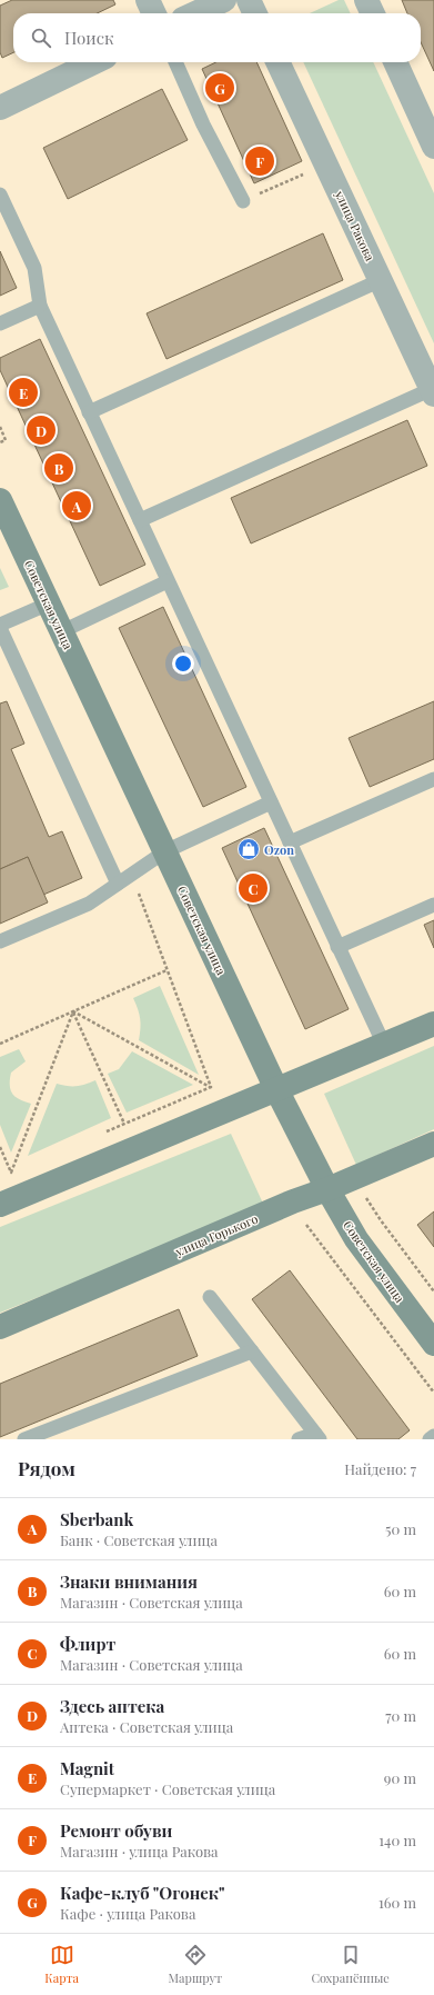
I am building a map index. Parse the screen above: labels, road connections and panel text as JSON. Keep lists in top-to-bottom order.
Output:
{
  "streets": {
    "street": ["улица Ракова", "Советская улица", "улица Горького"]
  },
  "crossings": [
    ["Советская улица", "улица Горького"]
  ],
  "places": {
    "shop": ["Ozon"]
  },
  "page": {
    "search": "Поиск",
    "pins": [
      "G",
      "F",
      "E",
      "D",
      "B",
      "A",
      "C"
    ],
    "heading": ["Рядом", "Найдено: 7"],
    "list": [
      {
        "mark": "A",
        "name": "Sberbank",
        "note": "Банк · Советская улица",
        "value": "50 m"
      },
      {
        "mark": "B",
        "name": "Знаки внимания",
        "note": "Магазин · Советская улица",
        "value": "60 m"
      },
      {
        "mark": "C",
        "name": "Флирт",
        "note": "Магазин · Советская улица",
        "value": "60 m"
      },
      {
        "mark": "D",
        "name": "Здесь аптека",
        "note": "Аптека · Советская улица",
        "value": "70 m"
      },
      {
        "mark": "E",
        "name": "Magnit",
        "note": "Супермаркет · Советская улица",
        "value": "90 m"
      },
      {
        "mark": "F",
        "name": "Ремонт обуви",
        "note": "Магазин · улица Ракова",
        "value": "140 m"
      },
      {
        "mark": "G",
        "name": "Кафе-клуб \"Огонек\"",
        "note": "Кафе · улица Ракова",
        "value": "160 m"
      }
    ],
    "nav": ["Карта", "Маршрут", "Сохранённые"]
  }
}
